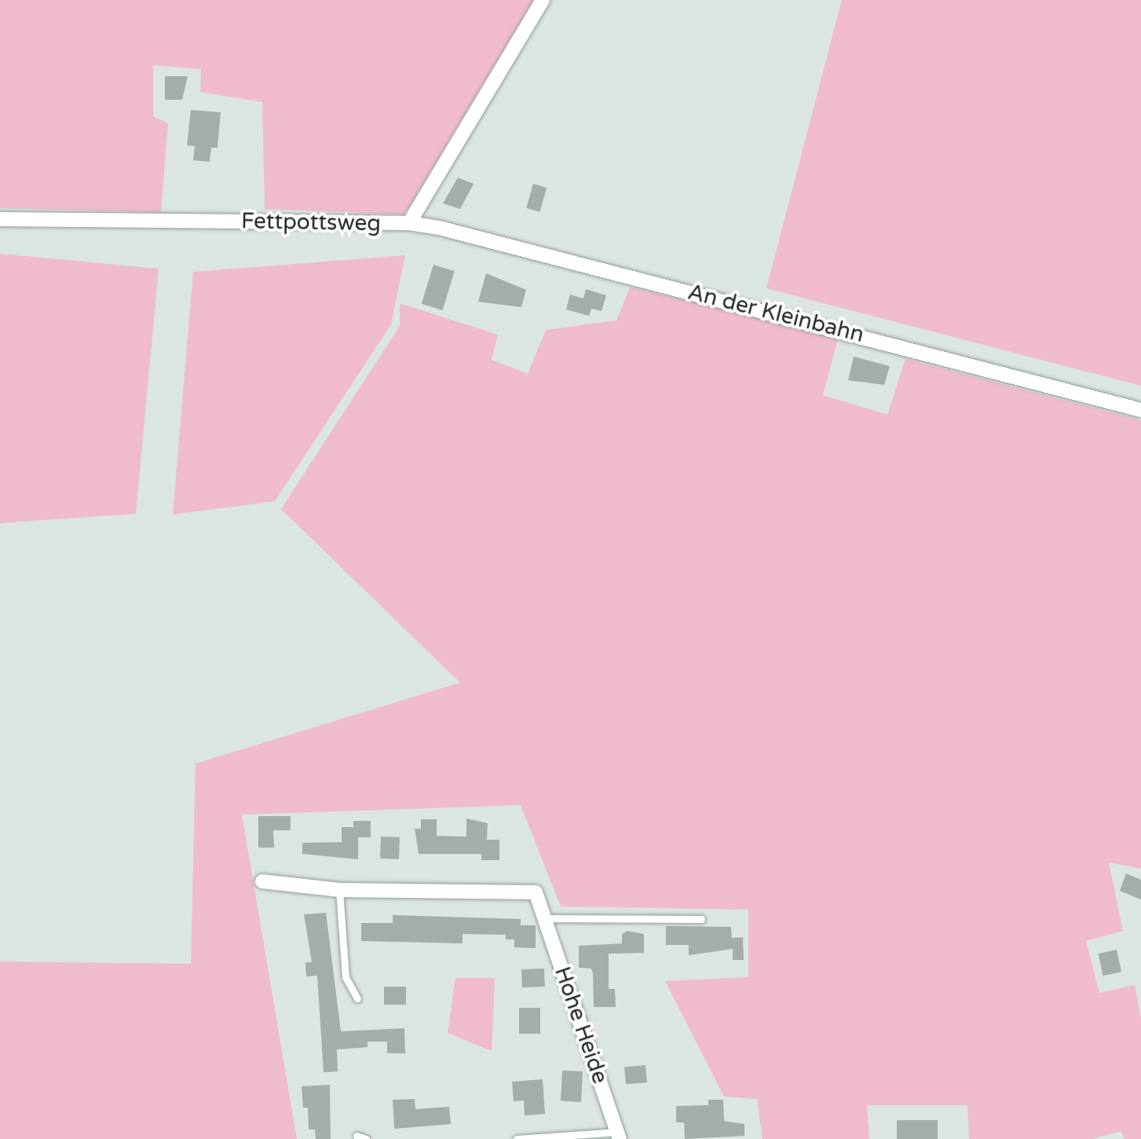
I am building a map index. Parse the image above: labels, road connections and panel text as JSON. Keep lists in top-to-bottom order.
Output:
{
  "streets": {
    "street": ["Fettpottsweg", "An der Kleinbahn", "Hohe Heide"]
  },
  "crossings": [
    ["Fettpottsweg", "An der Kleinbahn"]
  ]
}
